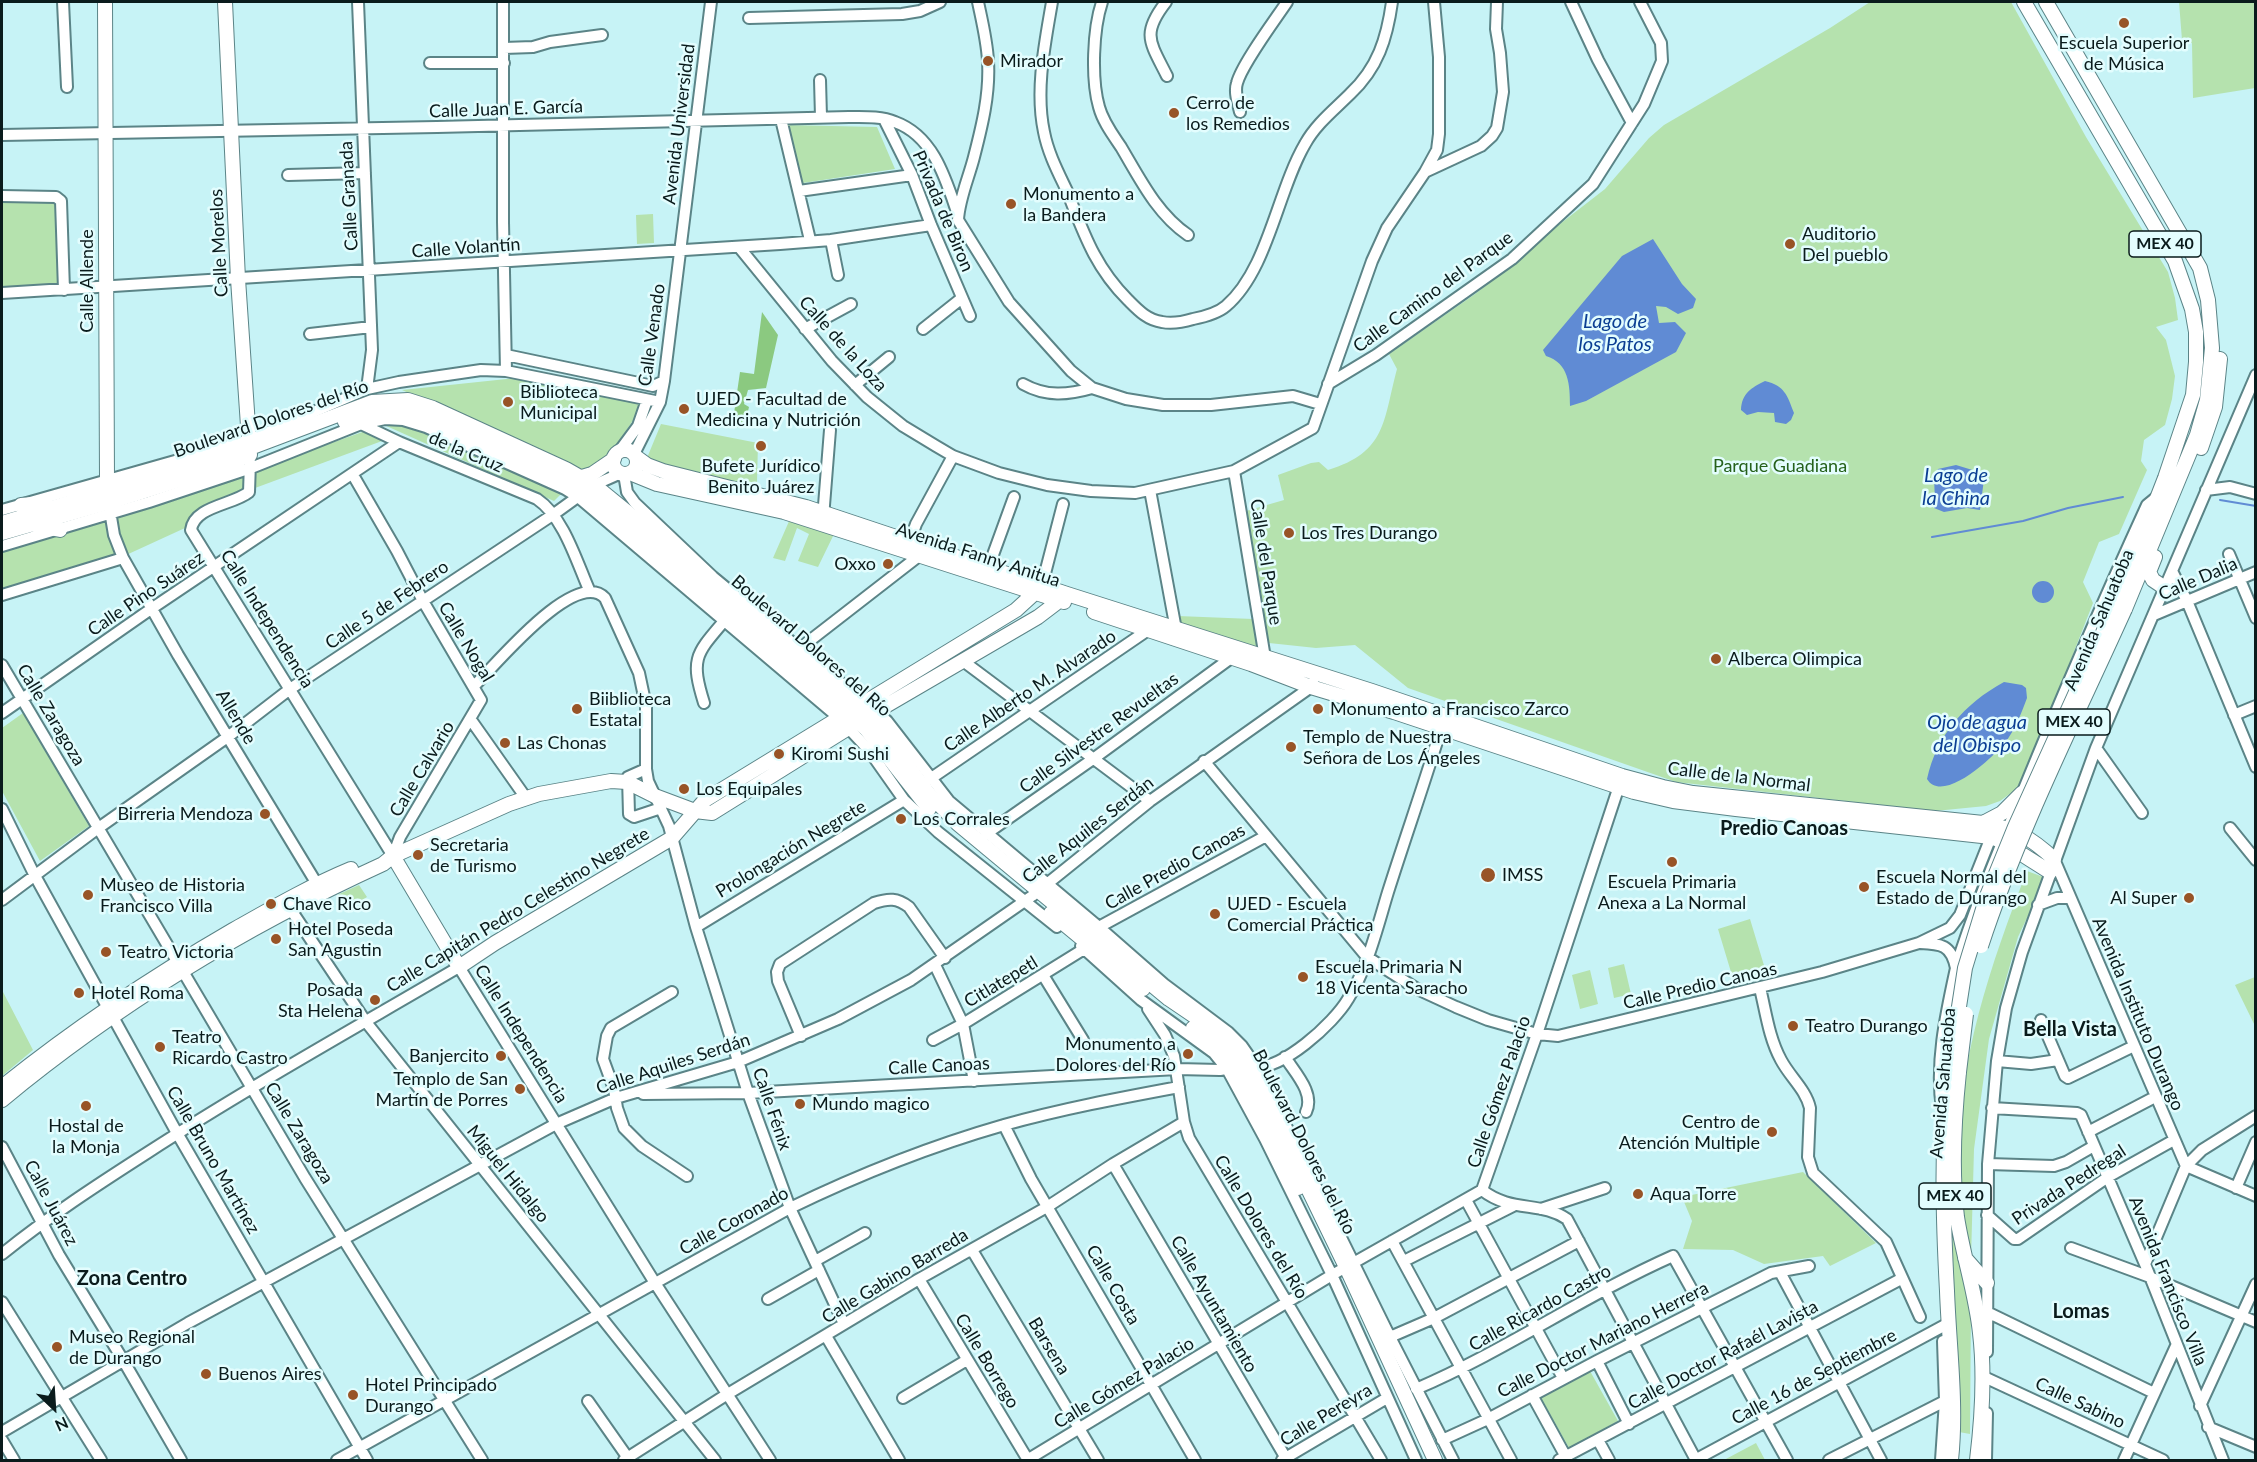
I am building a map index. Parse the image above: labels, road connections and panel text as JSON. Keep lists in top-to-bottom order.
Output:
{
  "streets": {
    "main road": [
      "Calle Morelos",
      "MEX 40",
      "Calle Allende",
      "Boulevard Dolores del Río",
      "Avenida Fanny Anitua",
      "Calle Independencia",
      "Avenida Sahuatoba",
      "Calle de la Normal",
      "Calle Capitán Pedro Celestino Negrete"
    ],
    "street": [
      "Calle Juan E. García",
      "Avenida Universidad",
      "Calle Granada",
      "Privada de Biron",
      "Calle Volantín",
      "Calle Camino del Parque",
      "Calle Venado",
      "Calle de la Loza",
      "de la Cruz",
      "Calle del Parque",
      "Calle Dalia",
      "Calle Pino Suárez",
      "Calle 5 de Febrero",
      "Calle Nogal",
      "Calle Alberto M. Alvarado",
      "Calle Zaragoza",
      "Allende",
      "Calle Silvestre Revueltas",
      "Calle Calvario",
      "Calle Aquiles Serdán",
      "Prolongación Negrete",
      "Calle Predio Canoas",
      "Citlatepetl",
      "Avenida Instituto Durango",
      "Calle Canoas",
      "Calle Gómez Palacio",
      "Calle Fénix",
      "Calle Bruno Martínez",
      "Miguel Hidalgo",
      "Privada Pedregal",
      "Calle Juárez",
      "Calle Coronado",
      "Calle Dolores del Río",
      "Calle Gabino Barreda",
      "Avenida Francisco Villa",
      "Calle Costa",
      "Calle Ayuntamiento",
      "Calle Ricardo Castro",
      "Calle Doctor Mariano Herrera",
      "Barsena",
      "Calle Doctor Rafaél Lavista",
      "Calle Borrego",
      "Calle 16 de Septiembre",
      "Calle Sabino",
      "Calle Pereyra"
    ]
  },
  "crossings": [
    ["Calle Juan E. García", "Avenida Universidad"],
    ["Calle Juan E. García", "Calle Granada"],
    ["Calle Juan E. García", "Privada de Biron"],
    ["Calle Juan E. García", "Calle Morelos"],
    ["Calle Juan E. García", "Calle Allende"],
    ["Avenida Universidad", "Calle Volantín"],
    ["Avenida Universidad", "Calle Venado"],
    ["Calle Granada", "Calle Volantín"],
    ["Privada de Biron", "Calle Volantín"],
    ["Calle Morelos", "Calle Volantín"],
    ["Calle Morelos", "Boulevard Dolores del Río"],
    ["Calle Morelos", "Calle Independencia"],
    ["MEX 40", "Avenida Sahuatoba"],
    ["MEX 40", "Calle Sabino"],
    ["Calle Volantín", "Calle Allende"],
    ["Calle Volantín", "Calle Venado"],
    ["Calle Volantín", "Calle de la Loza"],
    ["Calle Allende", "Boulevard Dolores del Río"],
    ["Calle Allende", "Allende"],
    ["Calle Venado", "Avenida Fanny Anitua"],
    ["Calle Venado", "Calle 5 de Febrero"],
    ["Calle de la Loza", "Calle del Parque"],
    ["Boulevard Dolores del Río", "Calle 5 de Febrero"],
    ["Boulevard Dolores del Río", "Calle Aquiles Serdán"],
    ["Boulevard Dolores del Río", "Calle Capitán Pedro Celestino Negrete"],
    ["Boulevard Dolores del Río", "Calle Canoas"],
    ["Boulevard Dolores del Río", "Calle Gómez Palacio"],
    ["de la Cruz", "Calle Pino Suárez"],
    ["de la Cruz", "Calle 5 de Febrero"],
    ["Avenida Fanny Anitua", "Calle del Parque"],
    ["Avenida Fanny Anitua", "Calle 5 de Febrero"],
    ["Avenida Fanny Anitua", "Calle Alberto M. Alvarado"],
    ["Avenida Fanny Anitua", "Calle Silvestre Revueltas"],
    ["Avenida Fanny Anitua", "Calle de la Normal"],
    ["Avenida Fanny Anitua", "Calle Aquiles Serdán"],
    ["Avenida Fanny Anitua", "Calle Capitán Pedro Celestino Negrete"],
    ["Calle Dalia", "Avenida Sahuatoba"],
    ["Calle Pino Suárez", "Calle Independencia"],
    ["Calle Pino Suárez", "Calle Nogal"],
    ["Calle Pino Suárez", "Calle Zaragoza"],
    ["Calle Pino Suárez", "Allende"],
    ["Calle 5 de Febrero", "Calle Independencia"],
    ["Calle 5 de Febrero", "Calle Nogal"],
    ["Calle 5 de Febrero", "Calle Zaragoza"],
    ["Calle 5 de Febrero", "Allende"],
    ["Calle 5 de Febrero", "Calle Bruno Martínez"],
    ["Calle Independencia", "Calle Calvario"],
    ["Calle Independencia", "Calle Aquiles Serdán"],
    ["Calle Independencia", "Calle Capitán Pedro Celestino Negrete"],
    ["Calle Independencia", "Calle Coronado"],
    ["Calle Independencia", "Calle Gabino Barreda"],
    ["Avenida Sahuatoba", "Calle de la Normal"],
    ["Avenida Sahuatoba", "Avenida Instituto Durango"],
    ["Avenida Sahuatoba", "Privada Pedregal"],
    ["Avenida Sahuatoba", "Avenida Francisco Villa"],
    ["Avenida Sahuatoba", "Calle 16 de Septiembre"],
    ["Avenida Sahuatoba", "Calle Sabino"],
    ["Calle Nogal", "Calle Calvario"],
    ["Calle Zaragoza", "Calle Aquiles Serdán"],
    ["Calle Zaragoza", "Calle Capitán Pedro Celestino Negrete"],
    ["Calle Zaragoza", "Calle Coronado"],
    ["Calle de la Normal", "Calle Aquiles Serdán"],
    ["Calle de la Normal", "Calle Predio Canoas"],
    ["Calle de la Normal", "Avenida Instituto Durango"],
    ["Calle de la Normal", "Calle Gómez Palacio"],
    ["Calle Aquiles Serdán", "Calle Predio Canoas"],
    ["Calle Aquiles Serdán", "Calle Canoas"],
    ["Calle Aquiles Serdán", "Calle Fénix"],
    ["Calle Aquiles Serdán", "Calle Bruno Martínez"],
    ["Calle Aquiles Serdán", "Miguel Hidalgo"],
    ["Calle Aquiles Serdán", "Calle Juárez"],
    ["Prolongación Negrete", "Calle Fénix"],
    ["Calle Predio Canoas", "Calle Gómez Palacio"],
    ["Calle Capitán Pedro Celestino Negrete", "Calle Fénix"],
    ["Calle Capitán Pedro Celestino Negrete", "Calle Bruno Martínez"],
    ["Calle Capitán Pedro Celestino Negrete", "Miguel Hidalgo"],
    ["Calle Capitán Pedro Celestino Negrete", "Calle Juárez"],
    ["Avenida Instituto Durango", "Privada Pedregal"],
    ["Calle Canoas", "Calle Fénix"],
    ["Calle Canoas", "Calle Dolores del Río"],
    ["Calle Gómez Palacio", "Calle Dolores del Río"],
    ["Calle Gómez Palacio", "Calle Costa"],
    ["Calle Gómez Palacio", "Calle Ayuntamiento"],
    ["Calle Gómez Palacio", "Barsena"],
    ["Calle Gómez Palacio", "Calle Borrego"],
    ["Calle Fénix", "Calle Coronado"],
    ["Calle Fénix", "Calle Gabino Barreda"],
    ["Calle Bruno Martínez", "Calle Coronado"],
    ["Miguel Hidalgo", "Calle Coronado"],
    ["Miguel Hidalgo", "Calle Gabino Barreda"],
    ["Privada Pedregal", "Avenida Francisco Villa"],
    ["Calle Coronado", "Calle Dolores del Río"],
    ["Calle Coronado", "Calle Costa"],
    ["Calle Dolores del Río", "Calle Gabino Barreda"],
    ["Calle Dolores del Río", "Calle Pereyra"],
    ["Calle Gabino Barreda", "Calle Costa"],
    ["Calle Gabino Barreda", "Calle Ayuntamiento"],
    ["Calle Gabino Barreda", "Barsena"],
    ["Calle Gabino Barreda", "Calle Borrego"],
    ["Calle Ayuntamiento", "Calle Pereyra"],
    ["Calle Ricardo Castro", "Calle Doctor Mariano Herrera"]
  ],
  "districts": [
    "Predio Canoas",
    "Bella Vista",
    "Zona Centro",
    "Lomas"
  ],
  "water": ["Lago de los Patos", "Lago de la China", "Ojo de agua del Obispo"],
  "parks": ["Parque Guadiana"],
  "places": [
    "Escuela Superior de Música",
    "Mirador",
    "Cerro de los Remedios",
    "Monumento a la Bandera",
    "Auditorio Del pueblo",
    "Biblioteca Municipal",
    "UJED - Facultad de Medicina y Nutrición",
    "Bufete Jurídico Benito Juárez",
    "Los Tres Durango",
    "Oxxo",
    "Alberca Olimpica",
    "Biiblioteca Estatal",
    "Monumento a Francisco Zarco",
    "Las Chonas",
    "Templo de Nuestra Señora de Los Ángeles",
    "Kiromi Sushi",
    "Los Equipales",
    "Birreria Mendoza",
    "Los Corrales",
    "Secretaria de Turismo",
    "Escuela Primaria Anexa a La Normal",
    "IMSS",
    "Escuela Normal del Estado de Durango",
    "Museo de Historia Francisco Villa",
    "Al Super",
    "Chave Rico",
    "UJED - Escuela Comercial Práctica",
    "Hotel Poseda San Agustin",
    "Teatro Victoria",
    "Escuela Primaria N 18 Vicenta Saracho",
    "Hotel Roma",
    "Posada Sta Helena",
    "Teatro Durango",
    "Teatro Ricardo Castro",
    "Monumento a Dolores del Río",
    "Banjercito",
    "Templo de San Martín de Porres",
    "Mundo magico",
    "Hostal de la Monja",
    "Centro de Atención Multiple",
    "Aqua Torre",
    "Museo Regional de Durango",
    "Buenos Aires",
    "Hotel Principado Durango"
  ],
  "north": "bottom right"
}
